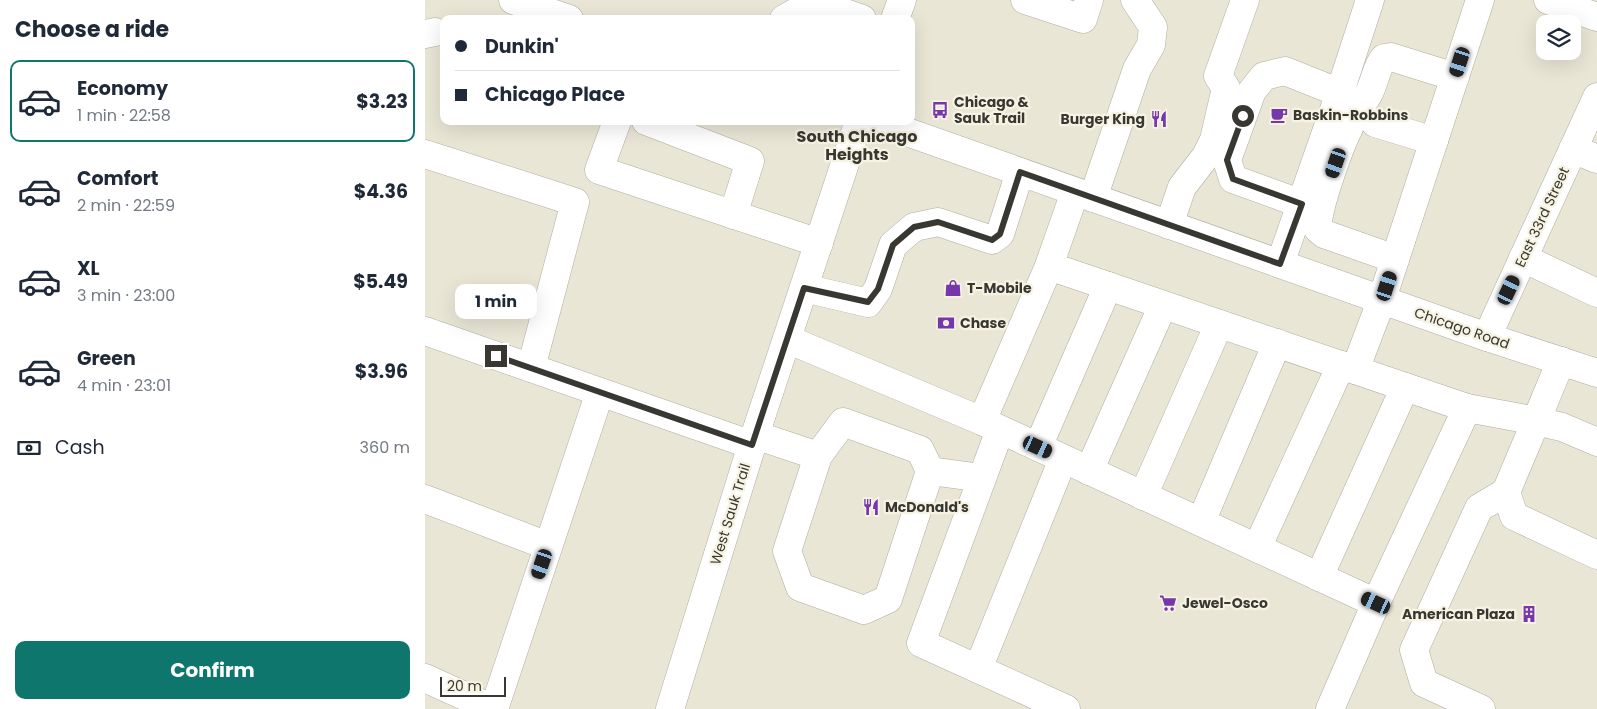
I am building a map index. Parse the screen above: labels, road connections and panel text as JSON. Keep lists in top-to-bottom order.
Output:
{
  "streets": {
    "main road": ["East 33rd Street", "Chicago Road", "West Sauk Trail"]
  },
  "crossings": [
    ["East 33rd Street", "Chicago Road"]
  ],
  "districts": ["South Chicago Heights"],
  "places": {
    "bus stop": ["Chicago & Sauk Trail"],
    "cafe": ["Baskin-Robbins"],
    "restaurant": ["Burger King", "McDonald's"],
    "shop": ["T-Mobile"],
    "bank": ["Chase"],
    "supermarket": ["Jewel-Osco"],
    "building": ["American Plaza"]
  },
  "scale_bar": "20 m",
  "page": {
    "heading": "Choose a ride",
    "banner": ["Dunkin'", "Chicago Place"],
    "list": [
      {
        "name": "Economy",
        "note": "1 min · 22:58",
        "value": "$3.23"
      },
      {
        "name": "Comfort",
        "note": "2 min · 22:59",
        "value": "$4.36"
      },
      {
        "name": "XL",
        "note": "3 min · 23:00",
        "value": "$5.49"
      },
      {
        "name": "Green",
        "note": "4 min · 23:01",
        "value": "$3.96"
      }
    ],
    "bubble": "1 min",
    "pay": ["Cash", "360 m"],
    "buttons": "Confirm",
    "scale": "20 m"
  }
}
